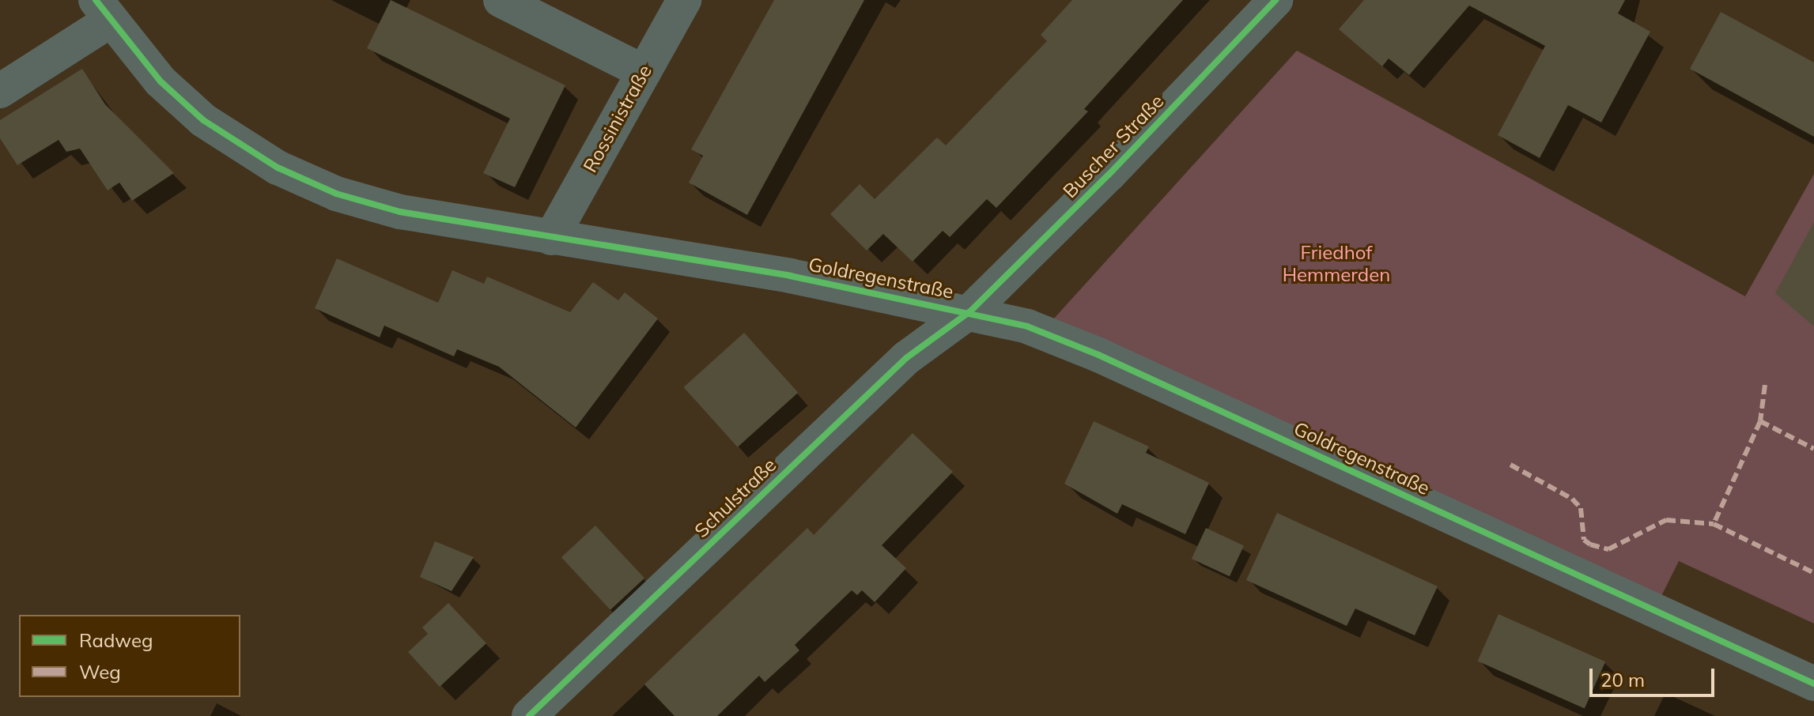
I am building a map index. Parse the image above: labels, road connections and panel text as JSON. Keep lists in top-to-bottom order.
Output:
{
  "streets": {
    "street": [
      "Rossinistraße",
      "Buscher Straße",
      "Goldregenstraße",
      "Schulstraße"
    ]
  },
  "crossings": [
    ["Rossinistraße", "Goldregenstraße"],
    ["Buscher Straße", "Goldregenstraße"],
    ["Buscher Straße", "Schulstraße"],
    ["Goldregenstraße", "Schulstraße"]
  ],
  "parks": ["Friedhof Hemmerden"],
  "legend": ["Radweg", "Weg"],
  "scale_bar": "20 m"
}
